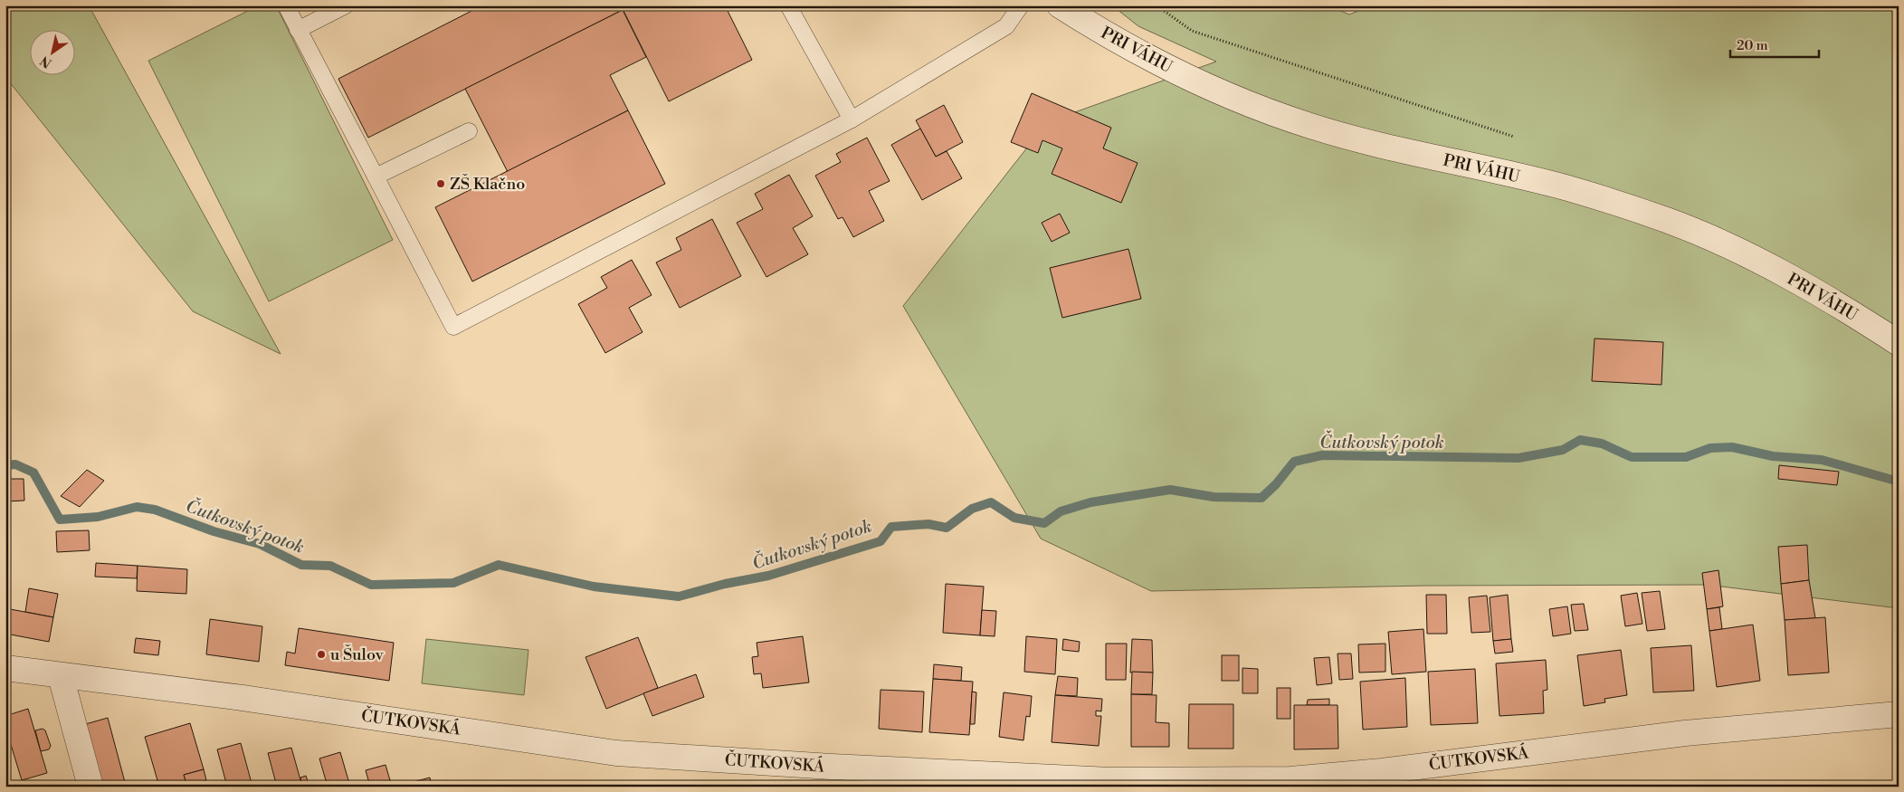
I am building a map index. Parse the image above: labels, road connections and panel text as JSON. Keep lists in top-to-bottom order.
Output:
{
  "streets": {
    "street": ["PRI VÁHU", "ČUTKOVSKÁ"]
  },
  "water": ["Čutkovský potok"],
  "places": ["ZŠ Klačno", "u Šulov"],
  "scale_bar": "20 m",
  "north": "bottom left"
}
